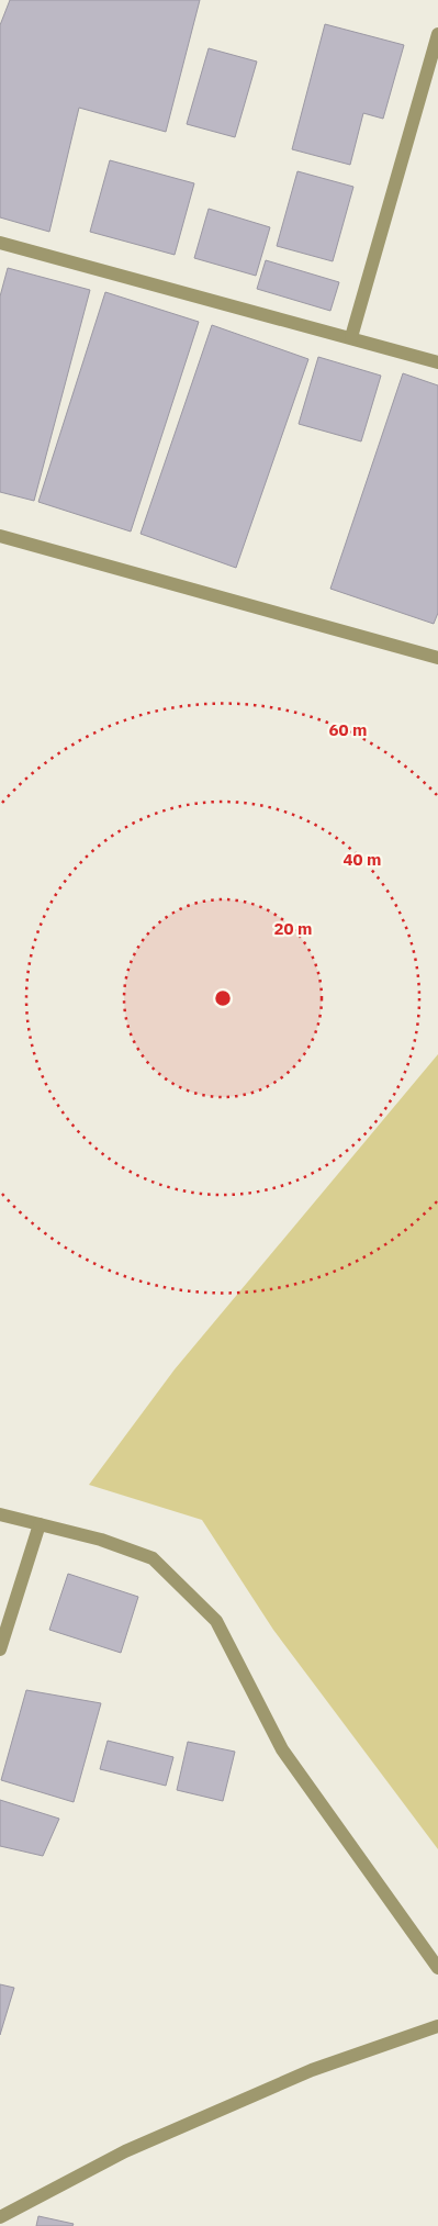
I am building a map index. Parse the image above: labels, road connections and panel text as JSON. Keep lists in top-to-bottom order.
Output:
{
  "rings": ["60 m", "40 m", "20 m"]
}
